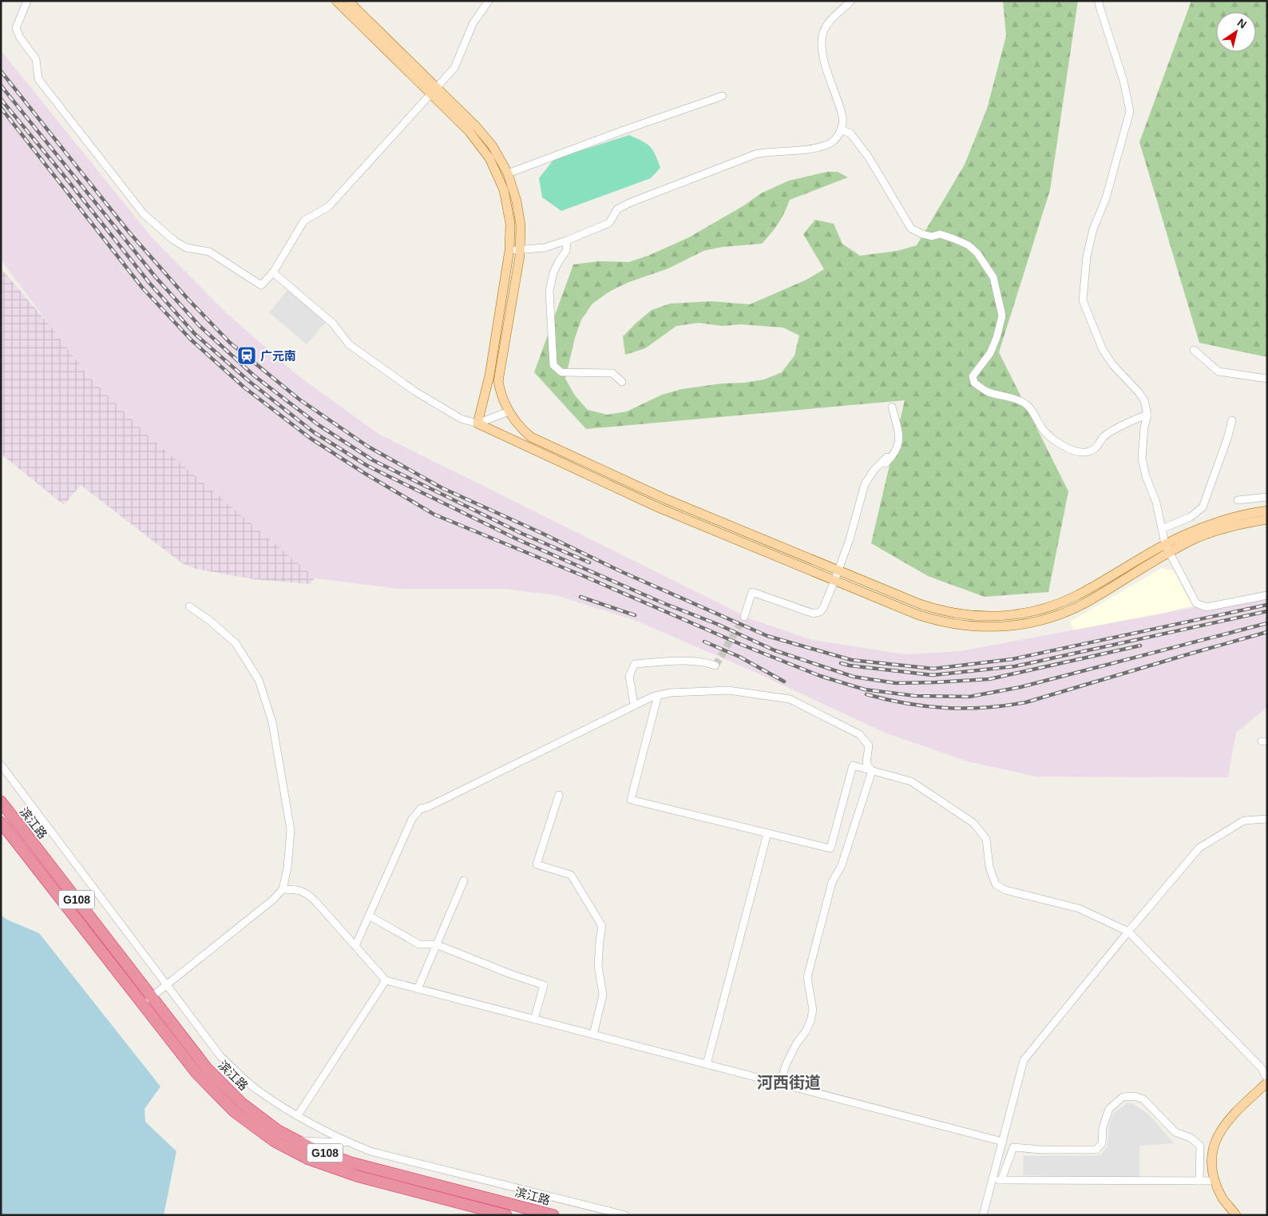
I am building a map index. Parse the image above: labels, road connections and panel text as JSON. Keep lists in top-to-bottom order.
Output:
{
  "streets": {
    "highway": ["滨江路", "G108"]
  },
  "districts": ["河西街道"],
  "places": {
    "station": ["广元南"]
  },
  "north": "top right"
}
